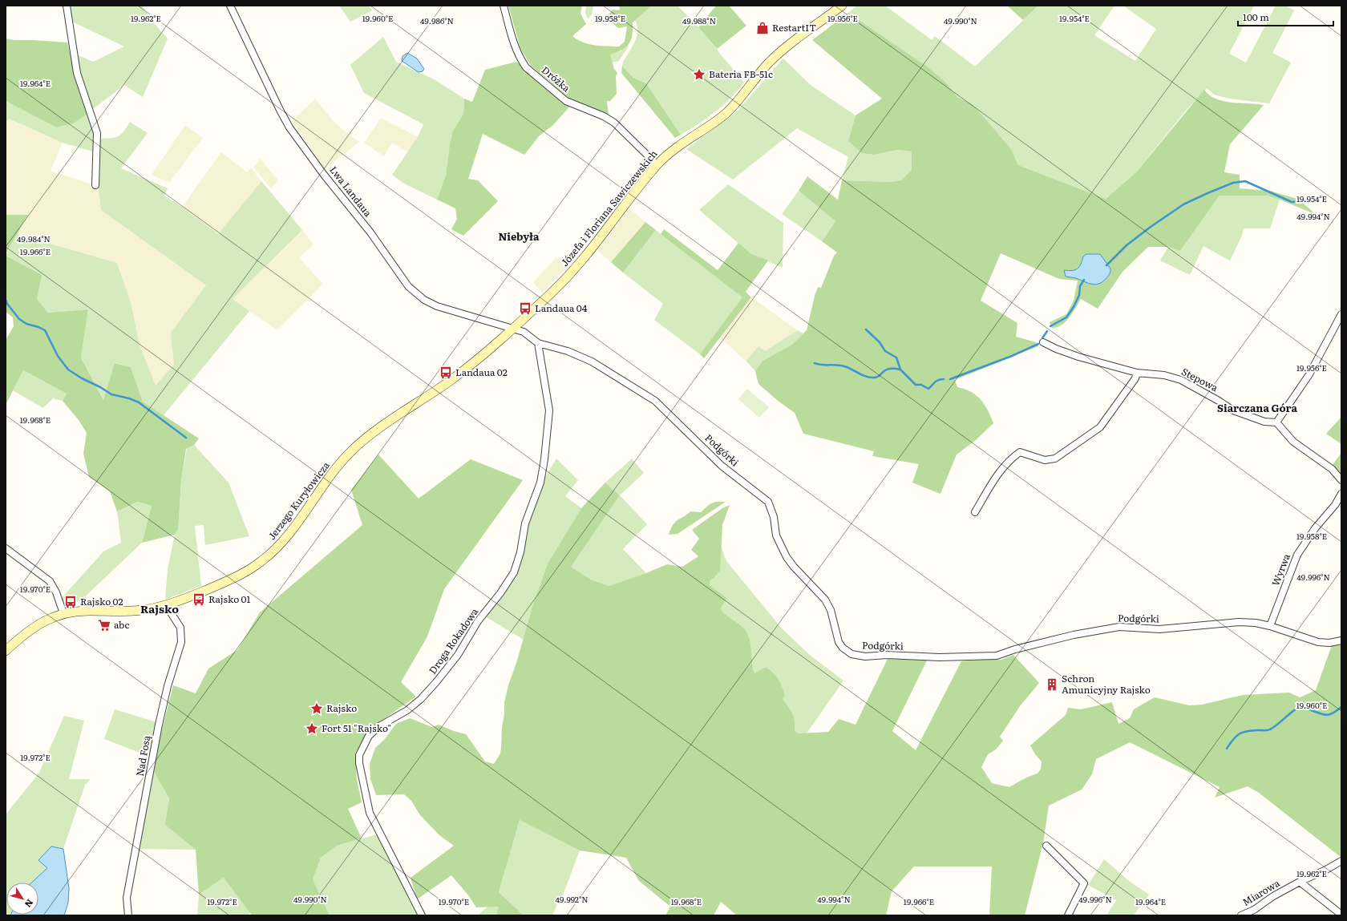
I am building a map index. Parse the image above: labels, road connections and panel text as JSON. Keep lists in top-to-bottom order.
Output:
{
  "streets": {
    "street": [
      "Dróżka",
      "Lwa Landaua",
      "Józefa i Floriana Sawiczewskich",
      "Stepowa",
      "Podgórki",
      "Jerzego Kuryłowicza",
      "Wyrwa",
      "Droga Rokadowa",
      "Nad Fosą",
      "Miarowa"
    ]
  },
  "crossings": [
    ["Dróżka", "Józefa i Floriana Sawiczewskich"],
    ["Lwa Landaua", "Józefa i Floriana Sawiczewskich"],
    ["Lwa Landaua", "Podgórki"],
    ["Lwa Landaua", "Jerzego Kuryłowicza"],
    ["Józefa i Floriana Sawiczewskich", "Podgórki"],
    ["Józefa i Floriana Sawiczewskich", "Jerzego Kuryłowicza"],
    ["Podgórki", "Jerzego Kuryłowicza"],
    ["Podgórki", "Wyrwa"],
    ["Podgórki", "Droga Rokadowa"],
    ["Jerzego Kuryłowicza", "Nad Fosą"]
  ],
  "districts": ["Niebyła", "Siarczana Góra", "Rajsko"],
  "places": {
    "shop": ["RestartIT"],
    "place": ["Bateria FB-51c", "Rajsko", "Fort 51 \"Rajsko\""],
    "bus stop": [
      "Landaua 04",
      "Landaua 02",
      "Rajsko 01",
      "Rajsko 02"
    ],
    "supermarket": ["abc"],
    "building": ["Schron Amunicyjny Rajsko"]
  },
  "scale_bar": "100 m",
  "north": "bottom right",
  "coordinates": [
    "19.958°E",
    "19.956°E",
    "19.962°E",
    "19.960°E",
    "19.954°E",
    "49.988°N",
    "49.990°N",
    "49.986°N",
    "19.964°E",
    "49.994°N",
    "49.984°N",
    "19.966°E",
    "19.968°E",
    "49.996°N",
    "19.970°E",
    "19.972°E",
    "49.992°N"
  ]
}
